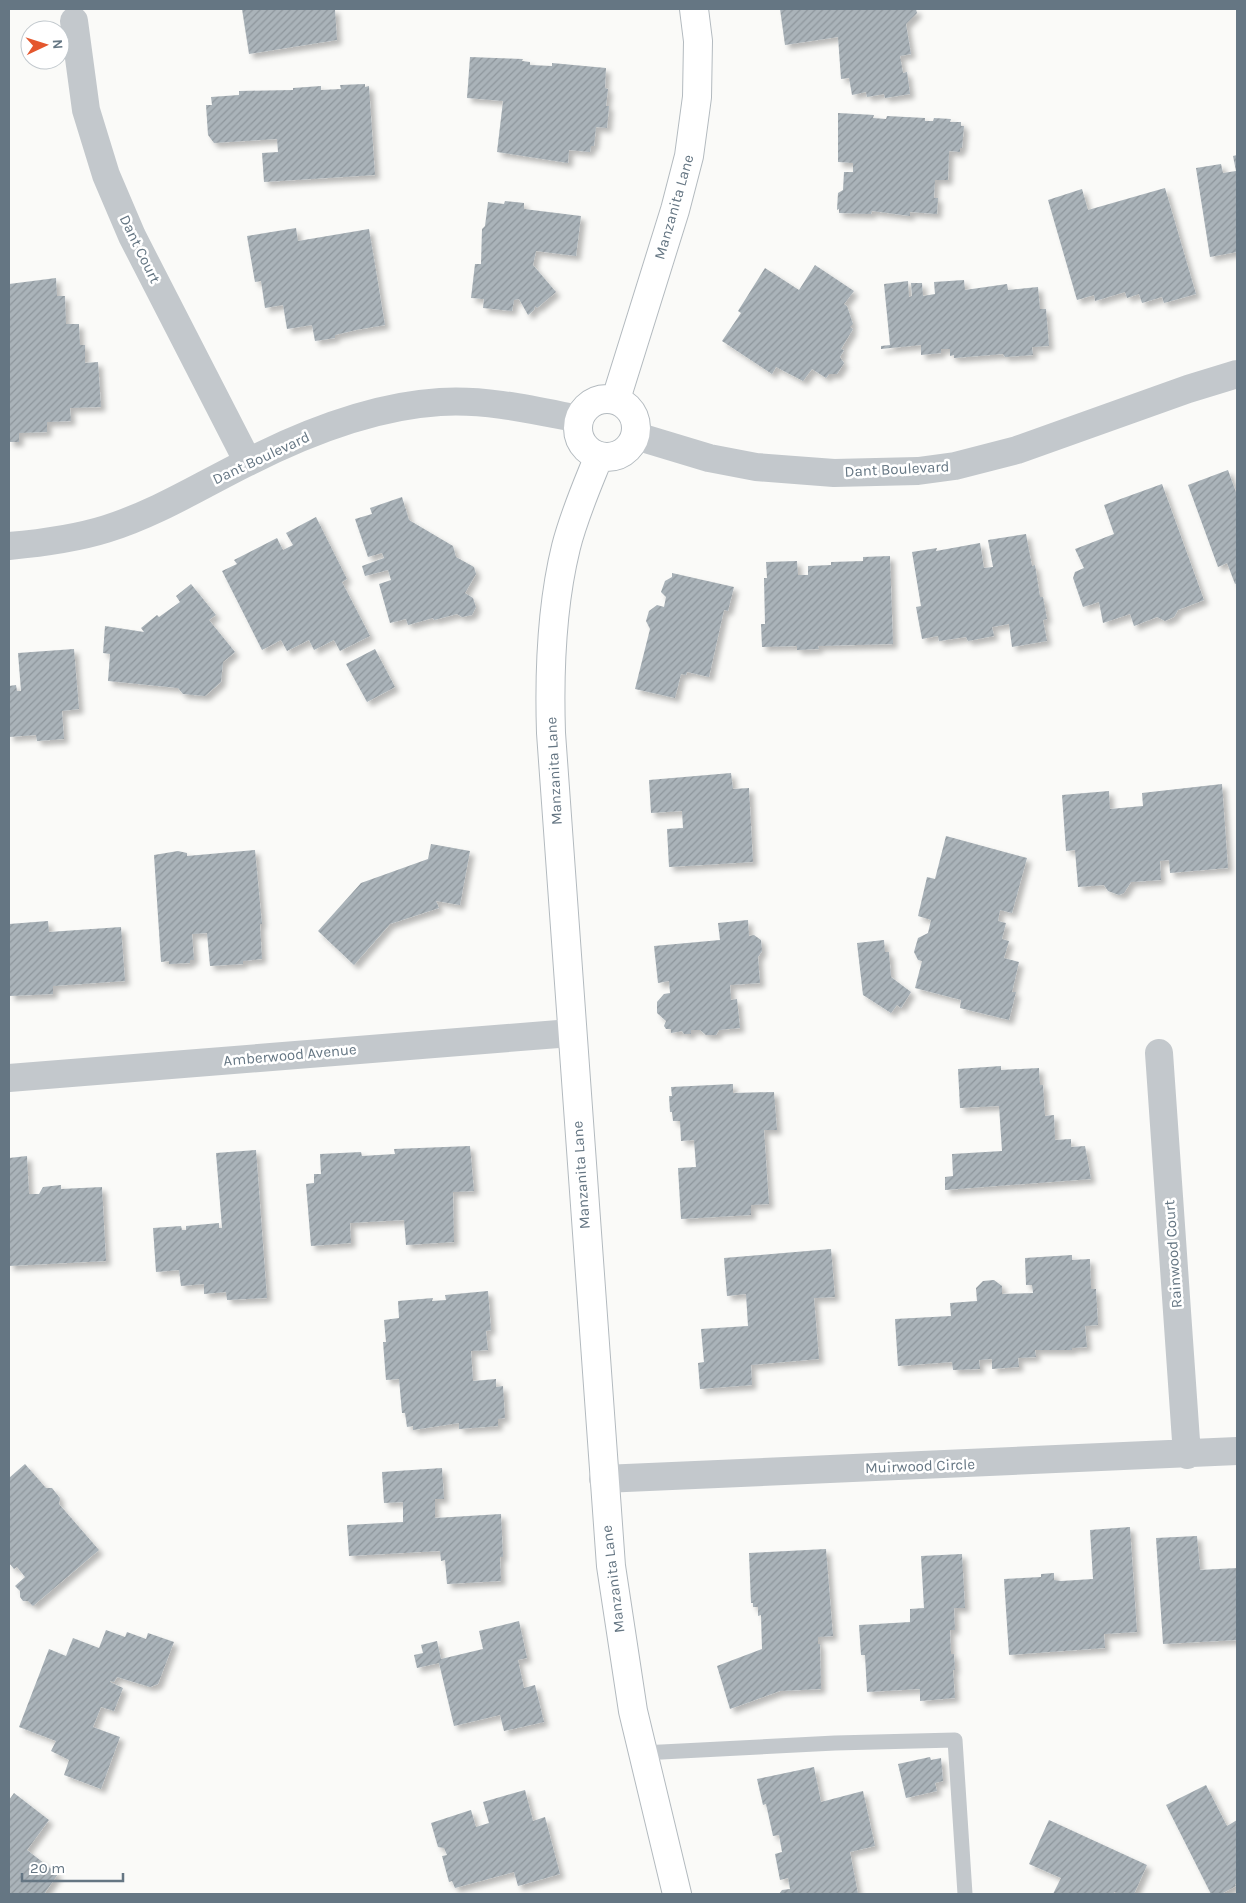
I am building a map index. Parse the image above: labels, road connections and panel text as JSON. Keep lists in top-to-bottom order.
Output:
{
  "streets": {
    "street": [
      "Manzanita Lane",
      "Dant Court",
      "Dant Boulevard",
      "Amberwood Avenue",
      "Rainwood Court",
      "Muirwood Circle"
    ]
  },
  "crossings": [
    ["Manzanita Lane", "Dant Boulevard"],
    ["Manzanita Lane", "Amberwood Avenue"],
    ["Manzanita Lane", "Muirwood Circle"],
    ["Dant Court", "Dant Boulevard"],
    ["Rainwood Court", "Muirwood Circle"]
  ],
  "scale_bar": "20 m",
  "north": "right"
}
